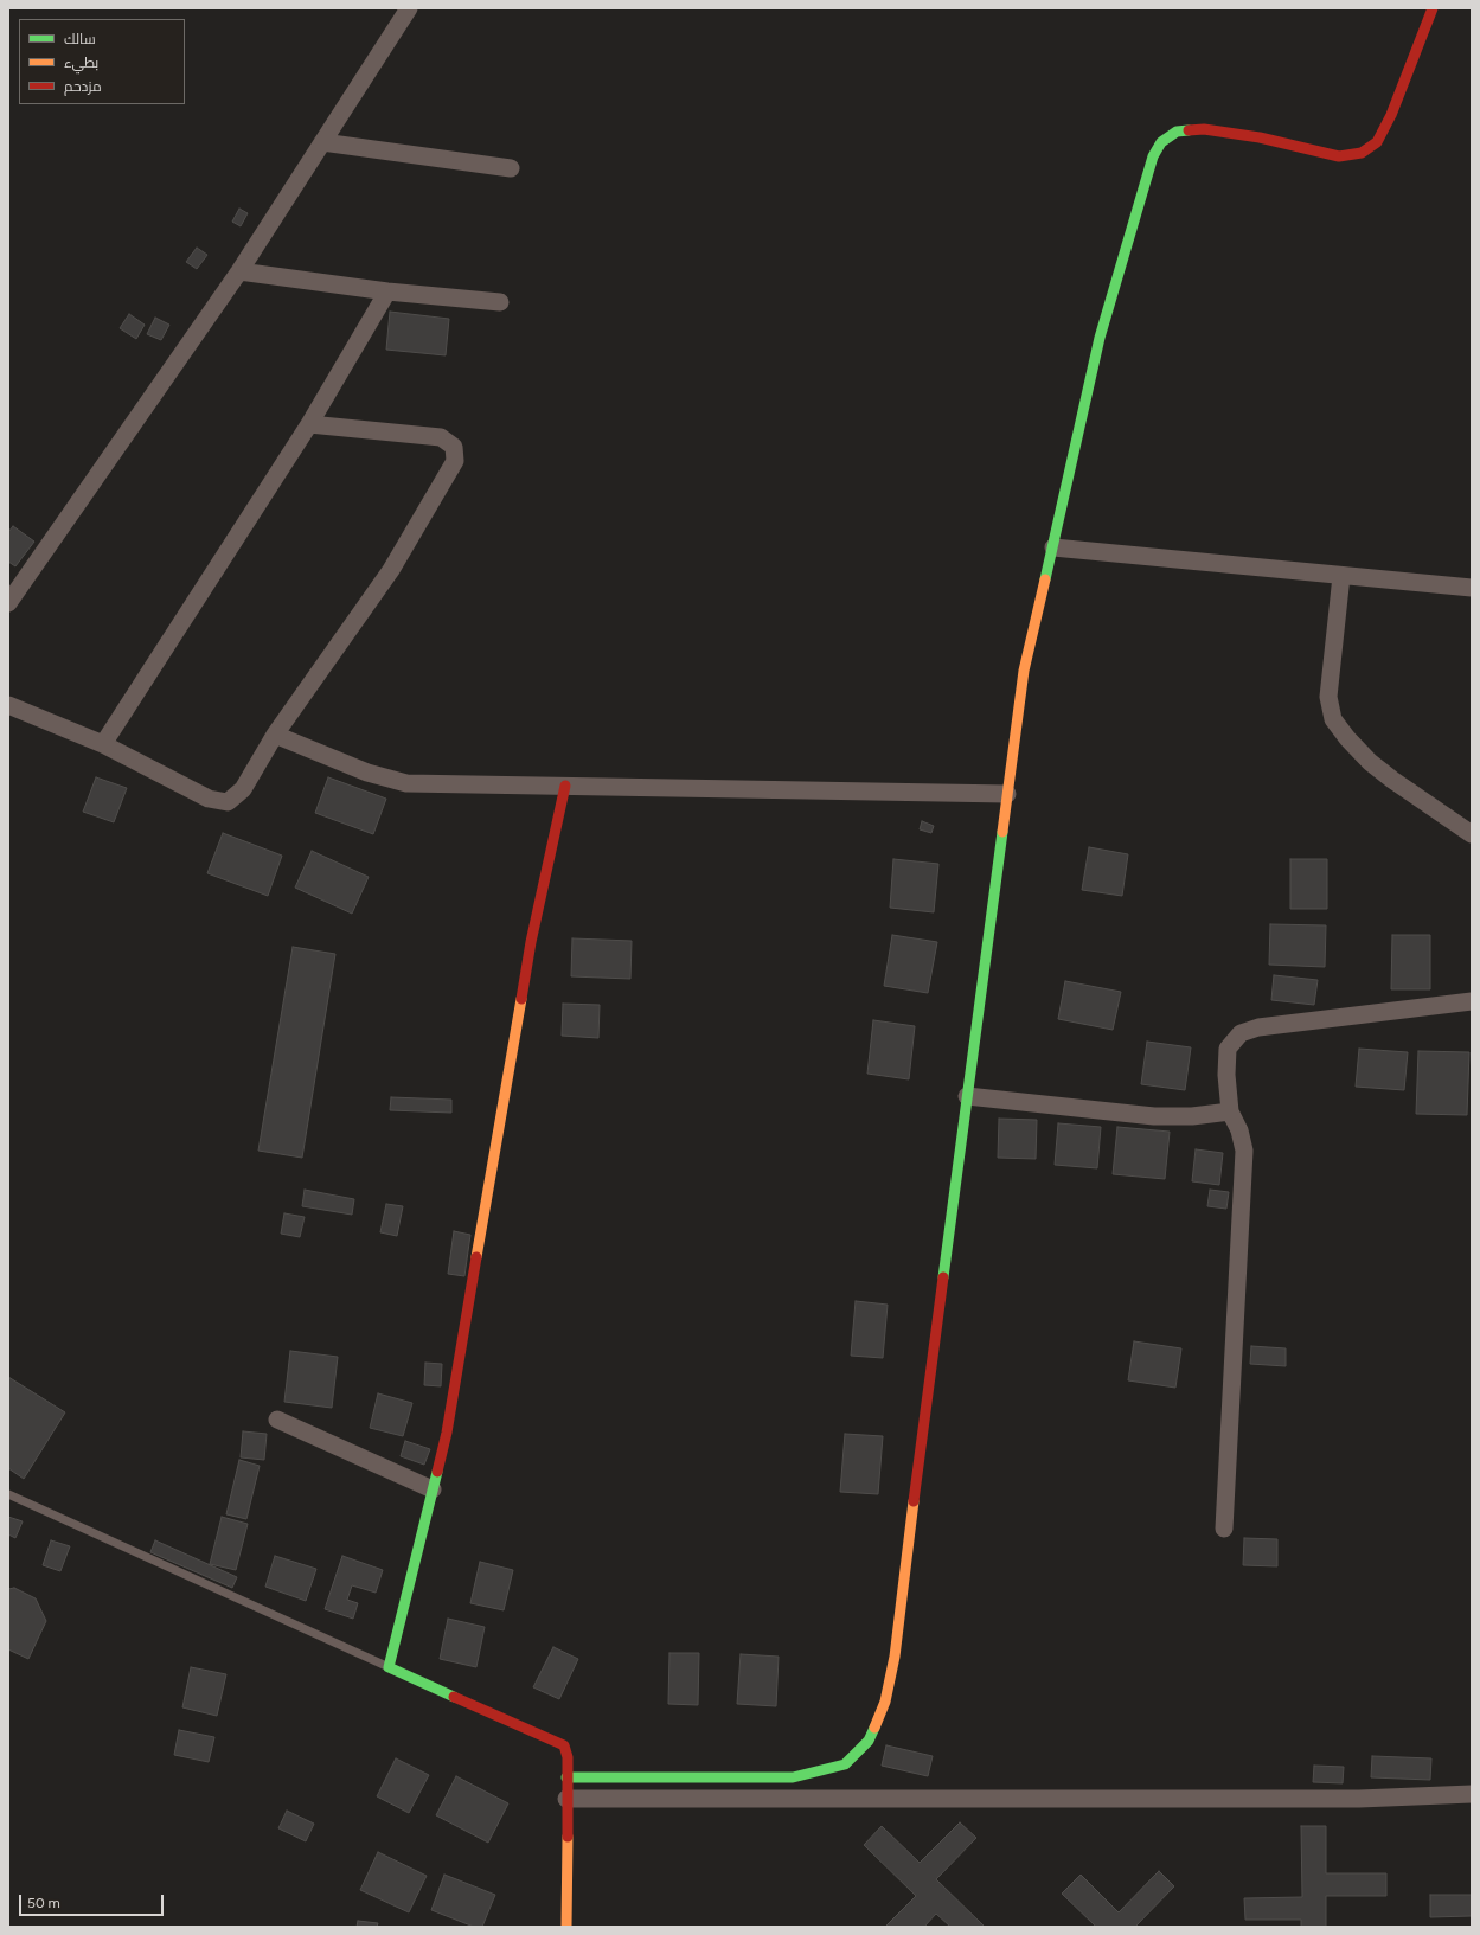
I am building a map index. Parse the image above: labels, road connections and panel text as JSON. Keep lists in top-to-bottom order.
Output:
{
  "legend": ["سالك", "بطيء", "مزدحم"],
  "scale_bar": "50 m"
}
